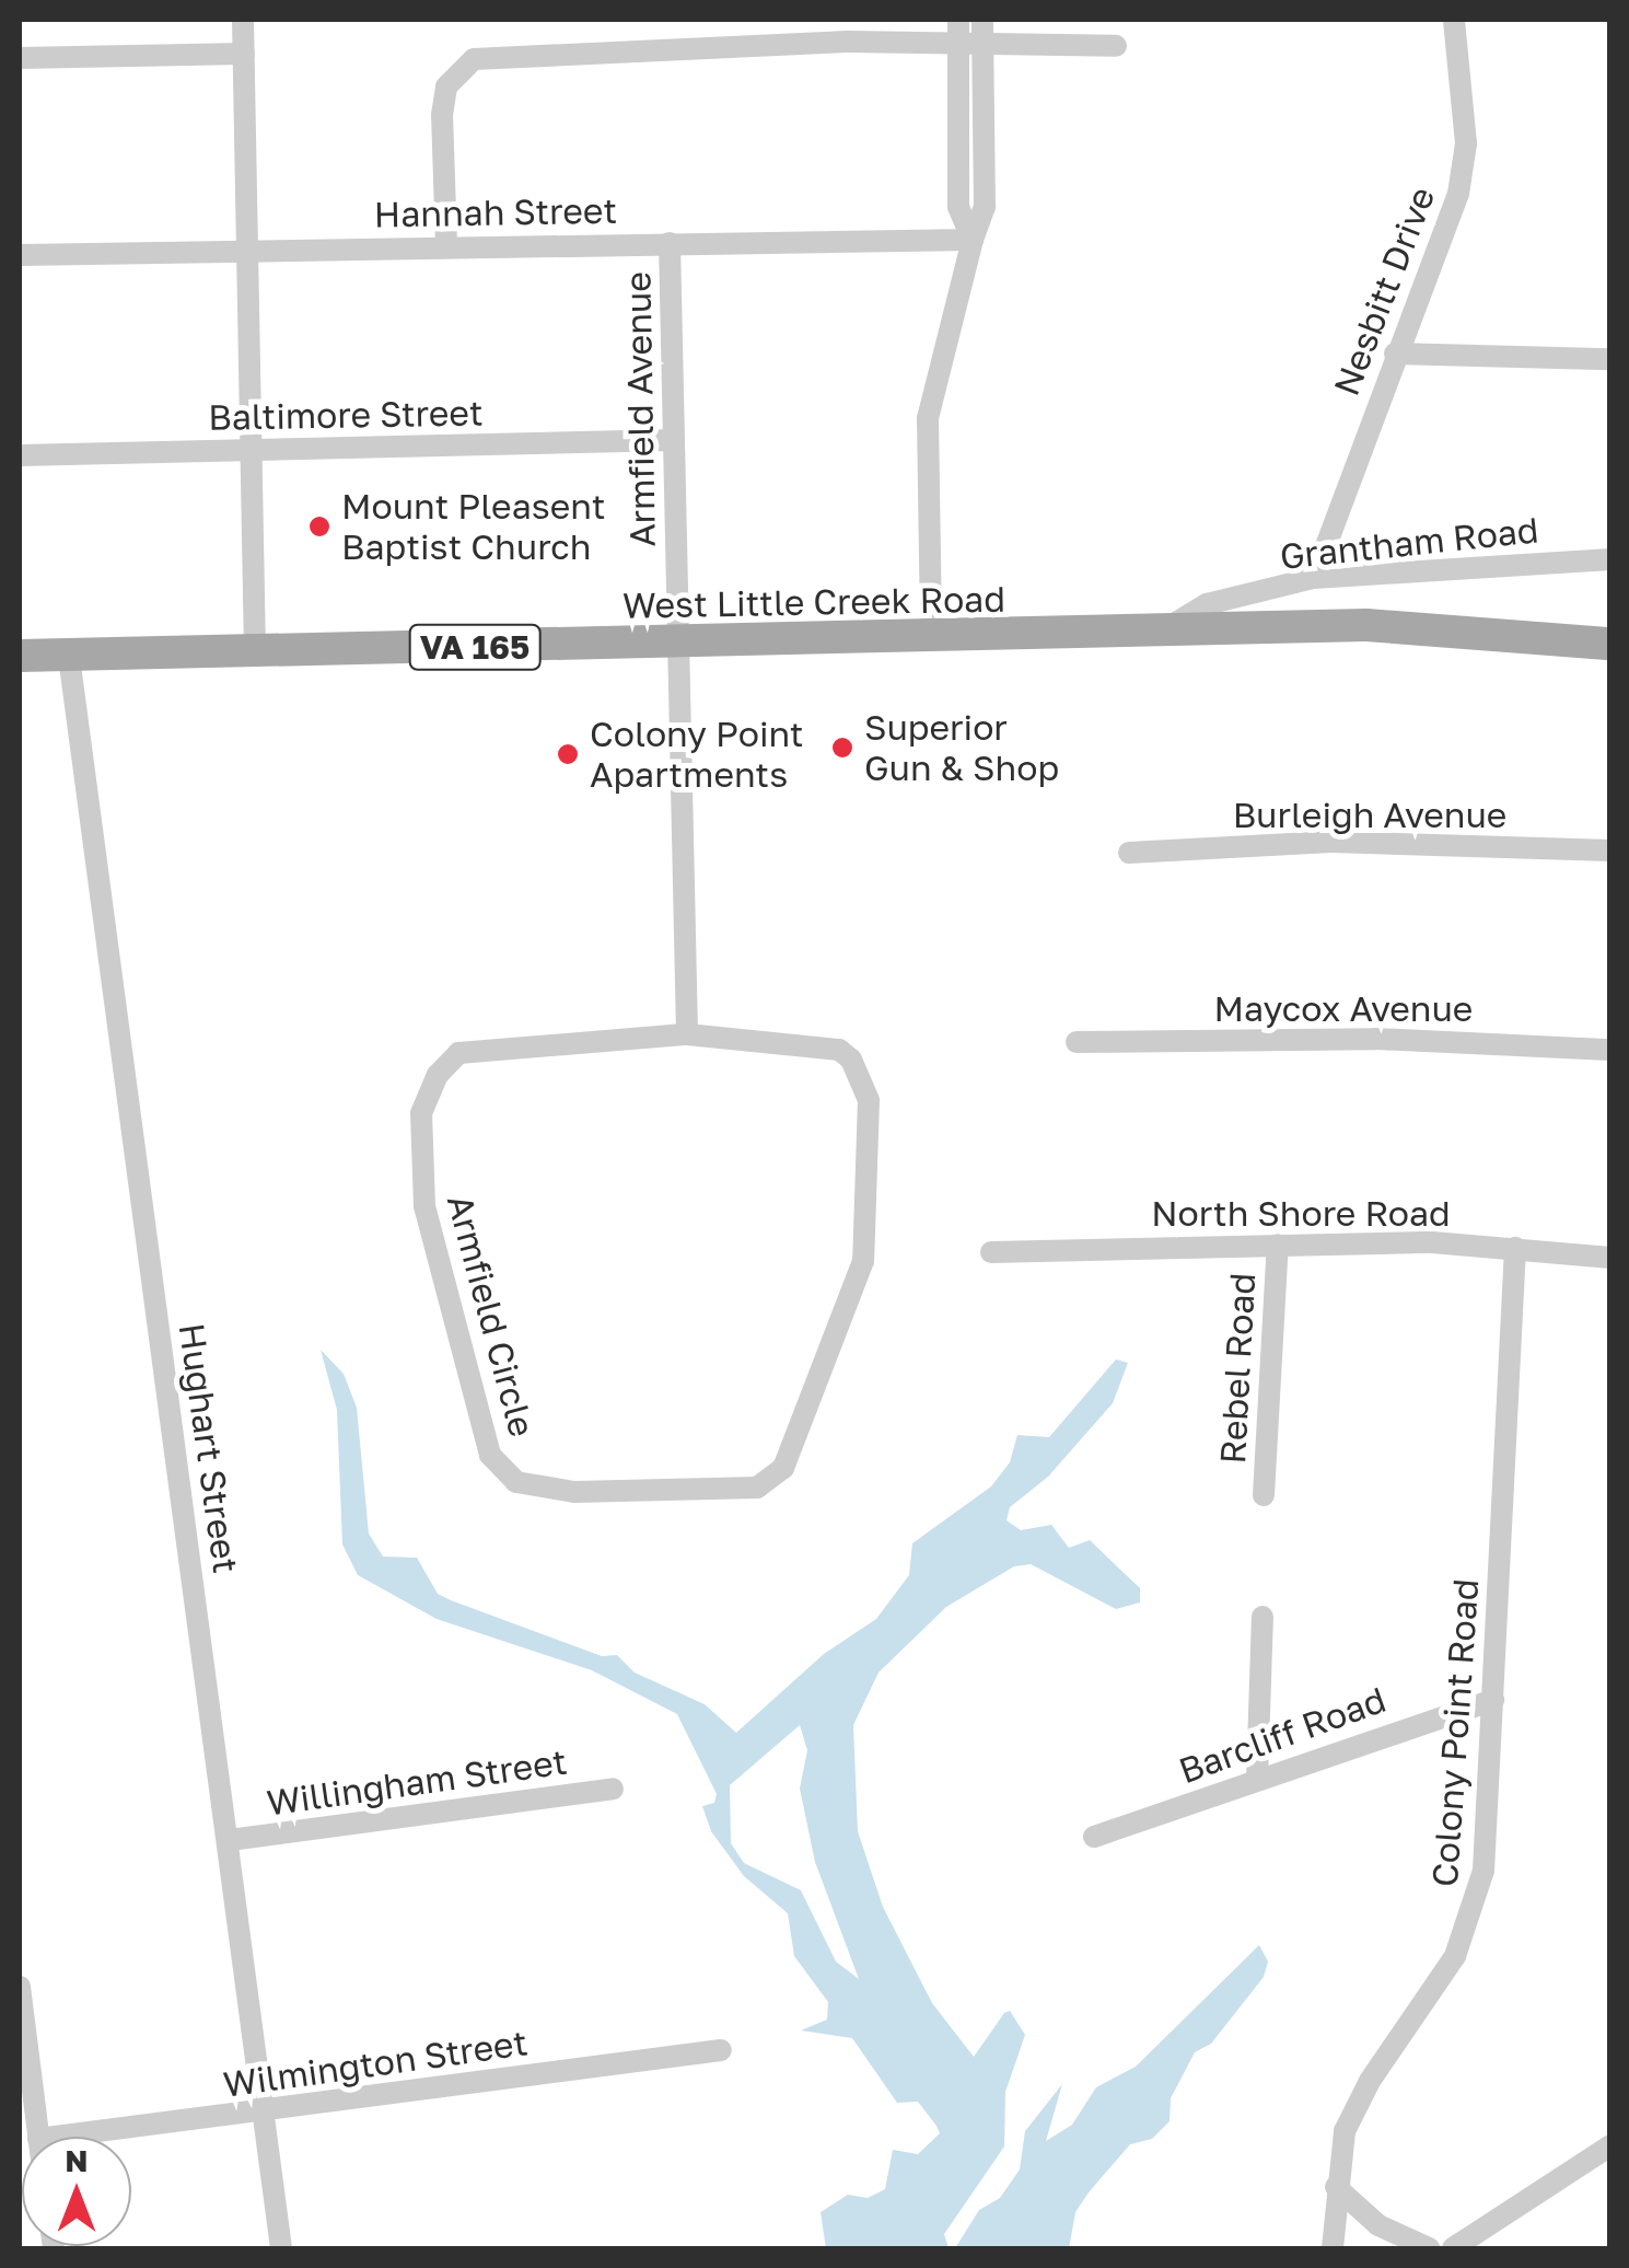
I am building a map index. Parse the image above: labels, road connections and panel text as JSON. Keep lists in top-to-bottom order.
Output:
{
  "streets": {
    "main road": ["West Little Creek Road", "VA 165"],
    "street": [
      "Hannah Street",
      "Nesbitt Drive",
      "Armfield Avenue",
      "Baltimore Street",
      "Grantham Road",
      "Burleigh Avenue",
      "Maycox Avenue",
      "North Shore Road",
      "Armfield Circle",
      "Rebel Road",
      "Hughart Street",
      "Colony Point Road",
      "Barcliff Road",
      "Willingham Street",
      "Wilmington Street"
    ]
  },
  "crossings": [
    ["Hannah Street", "Armfield Avenue"],
    ["Nesbitt Drive", "Grantham Road"],
    ["Armfield Avenue", "Baltimore Street"],
    ["Armfield Avenue", "West Little Creek Road"],
    ["Armfield Avenue", "Armfield Circle"],
    ["Grantham Road", "West Little Creek Road"],
    ["West Little Creek Road", "Hughart Street"],
    ["North Shore Road", "Rebel Road"],
    ["North Shore Road", "Colony Point Road"],
    ["Hughart Street", "Willingham Street"],
    ["Hughart Street", "Wilmington Street"],
    ["Colony Point Road", "Barcliff Road"]
  ],
  "places": ["Mount Pleasent Baptist Church", "Superior Gun & Shop", "Colony Point Apartments"],
  "north": "top"
}
